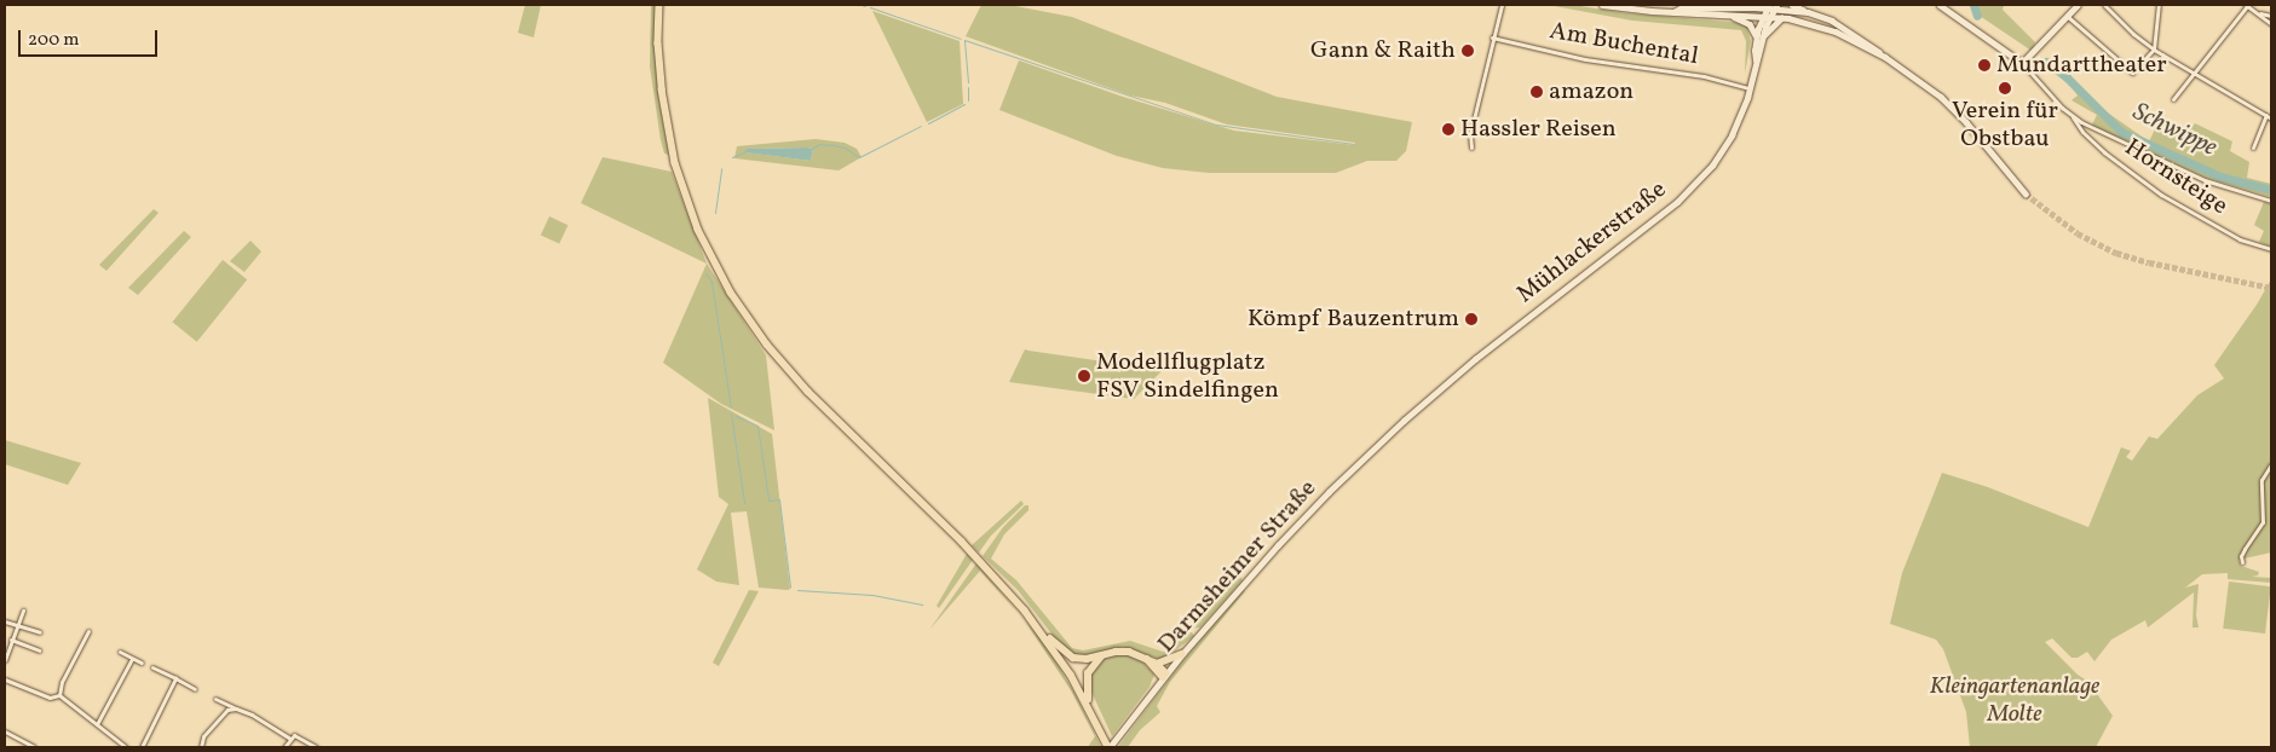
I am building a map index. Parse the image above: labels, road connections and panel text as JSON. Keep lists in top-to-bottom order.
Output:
{
  "streets": {
    "street": [
      "Am Buchental",
      "Hornsteige",
      "Mühlackerstraße",
      "Darmsheimer Straße"
    ]
  },
  "crossings": [
    ["Am Buchental", "Mühlackerstraße"],
    ["Mühlackerstraße", "Darmsheimer Straße"]
  ],
  "water": ["Schwippe"],
  "parks": ["Kleingartenanlage Molte"],
  "places": [
    "Gann & Raith",
    "Mundarttheater",
    "Verein für Obstbau",
    "amazon",
    "Hassler Reisen",
    "Kömpf Bauzentrum",
    "Modellflugplatz FSV Sindelfingen"
  ],
  "scale_bar": "200 m"
}
